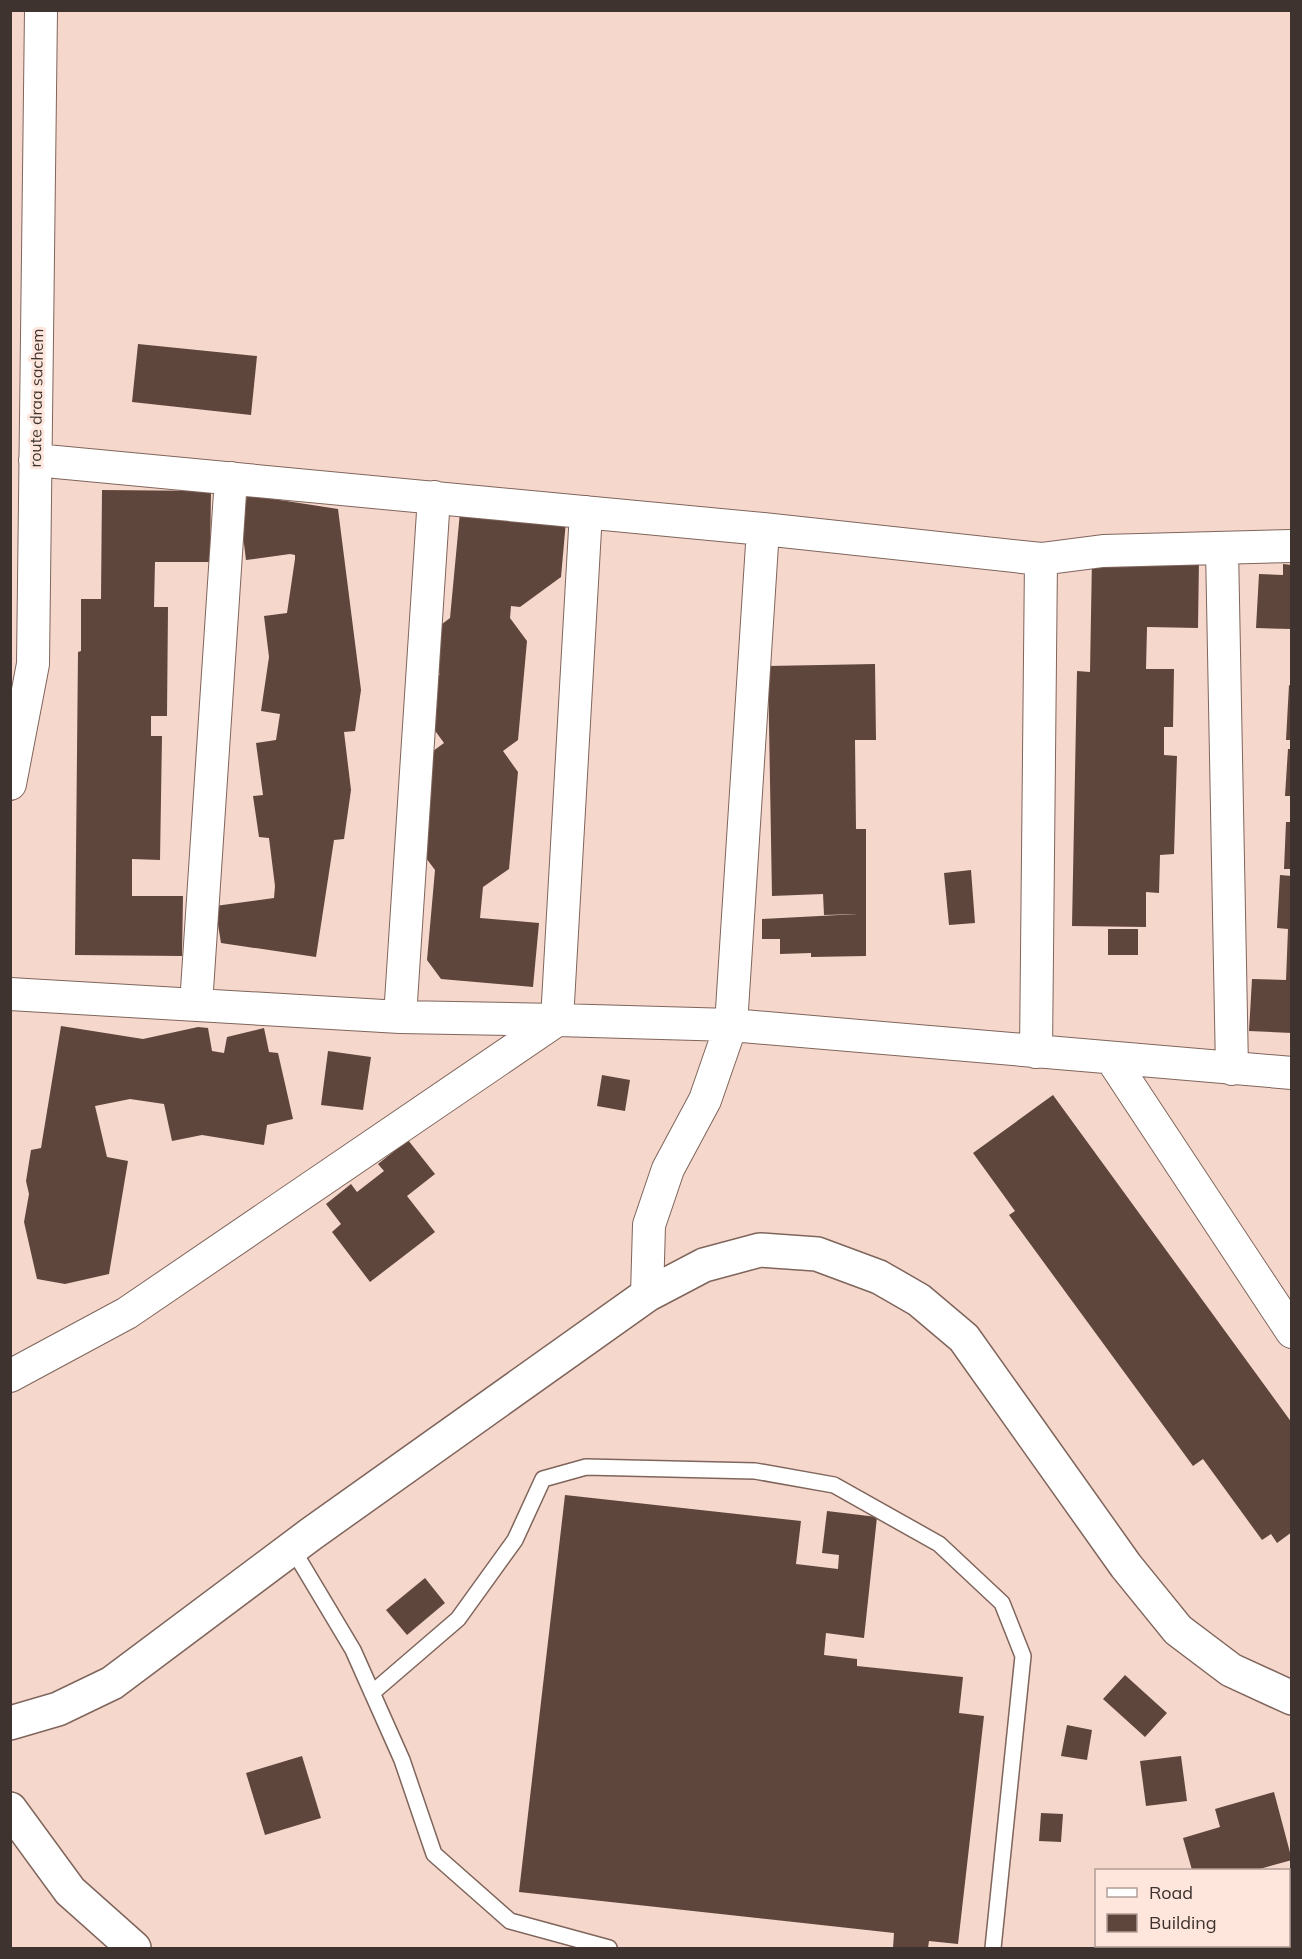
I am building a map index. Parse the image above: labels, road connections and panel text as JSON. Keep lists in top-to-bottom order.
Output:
{
  "streets": {
    "street": ["route draa sachem"]
  },
  "legend": ["Road", "Building"]
}
